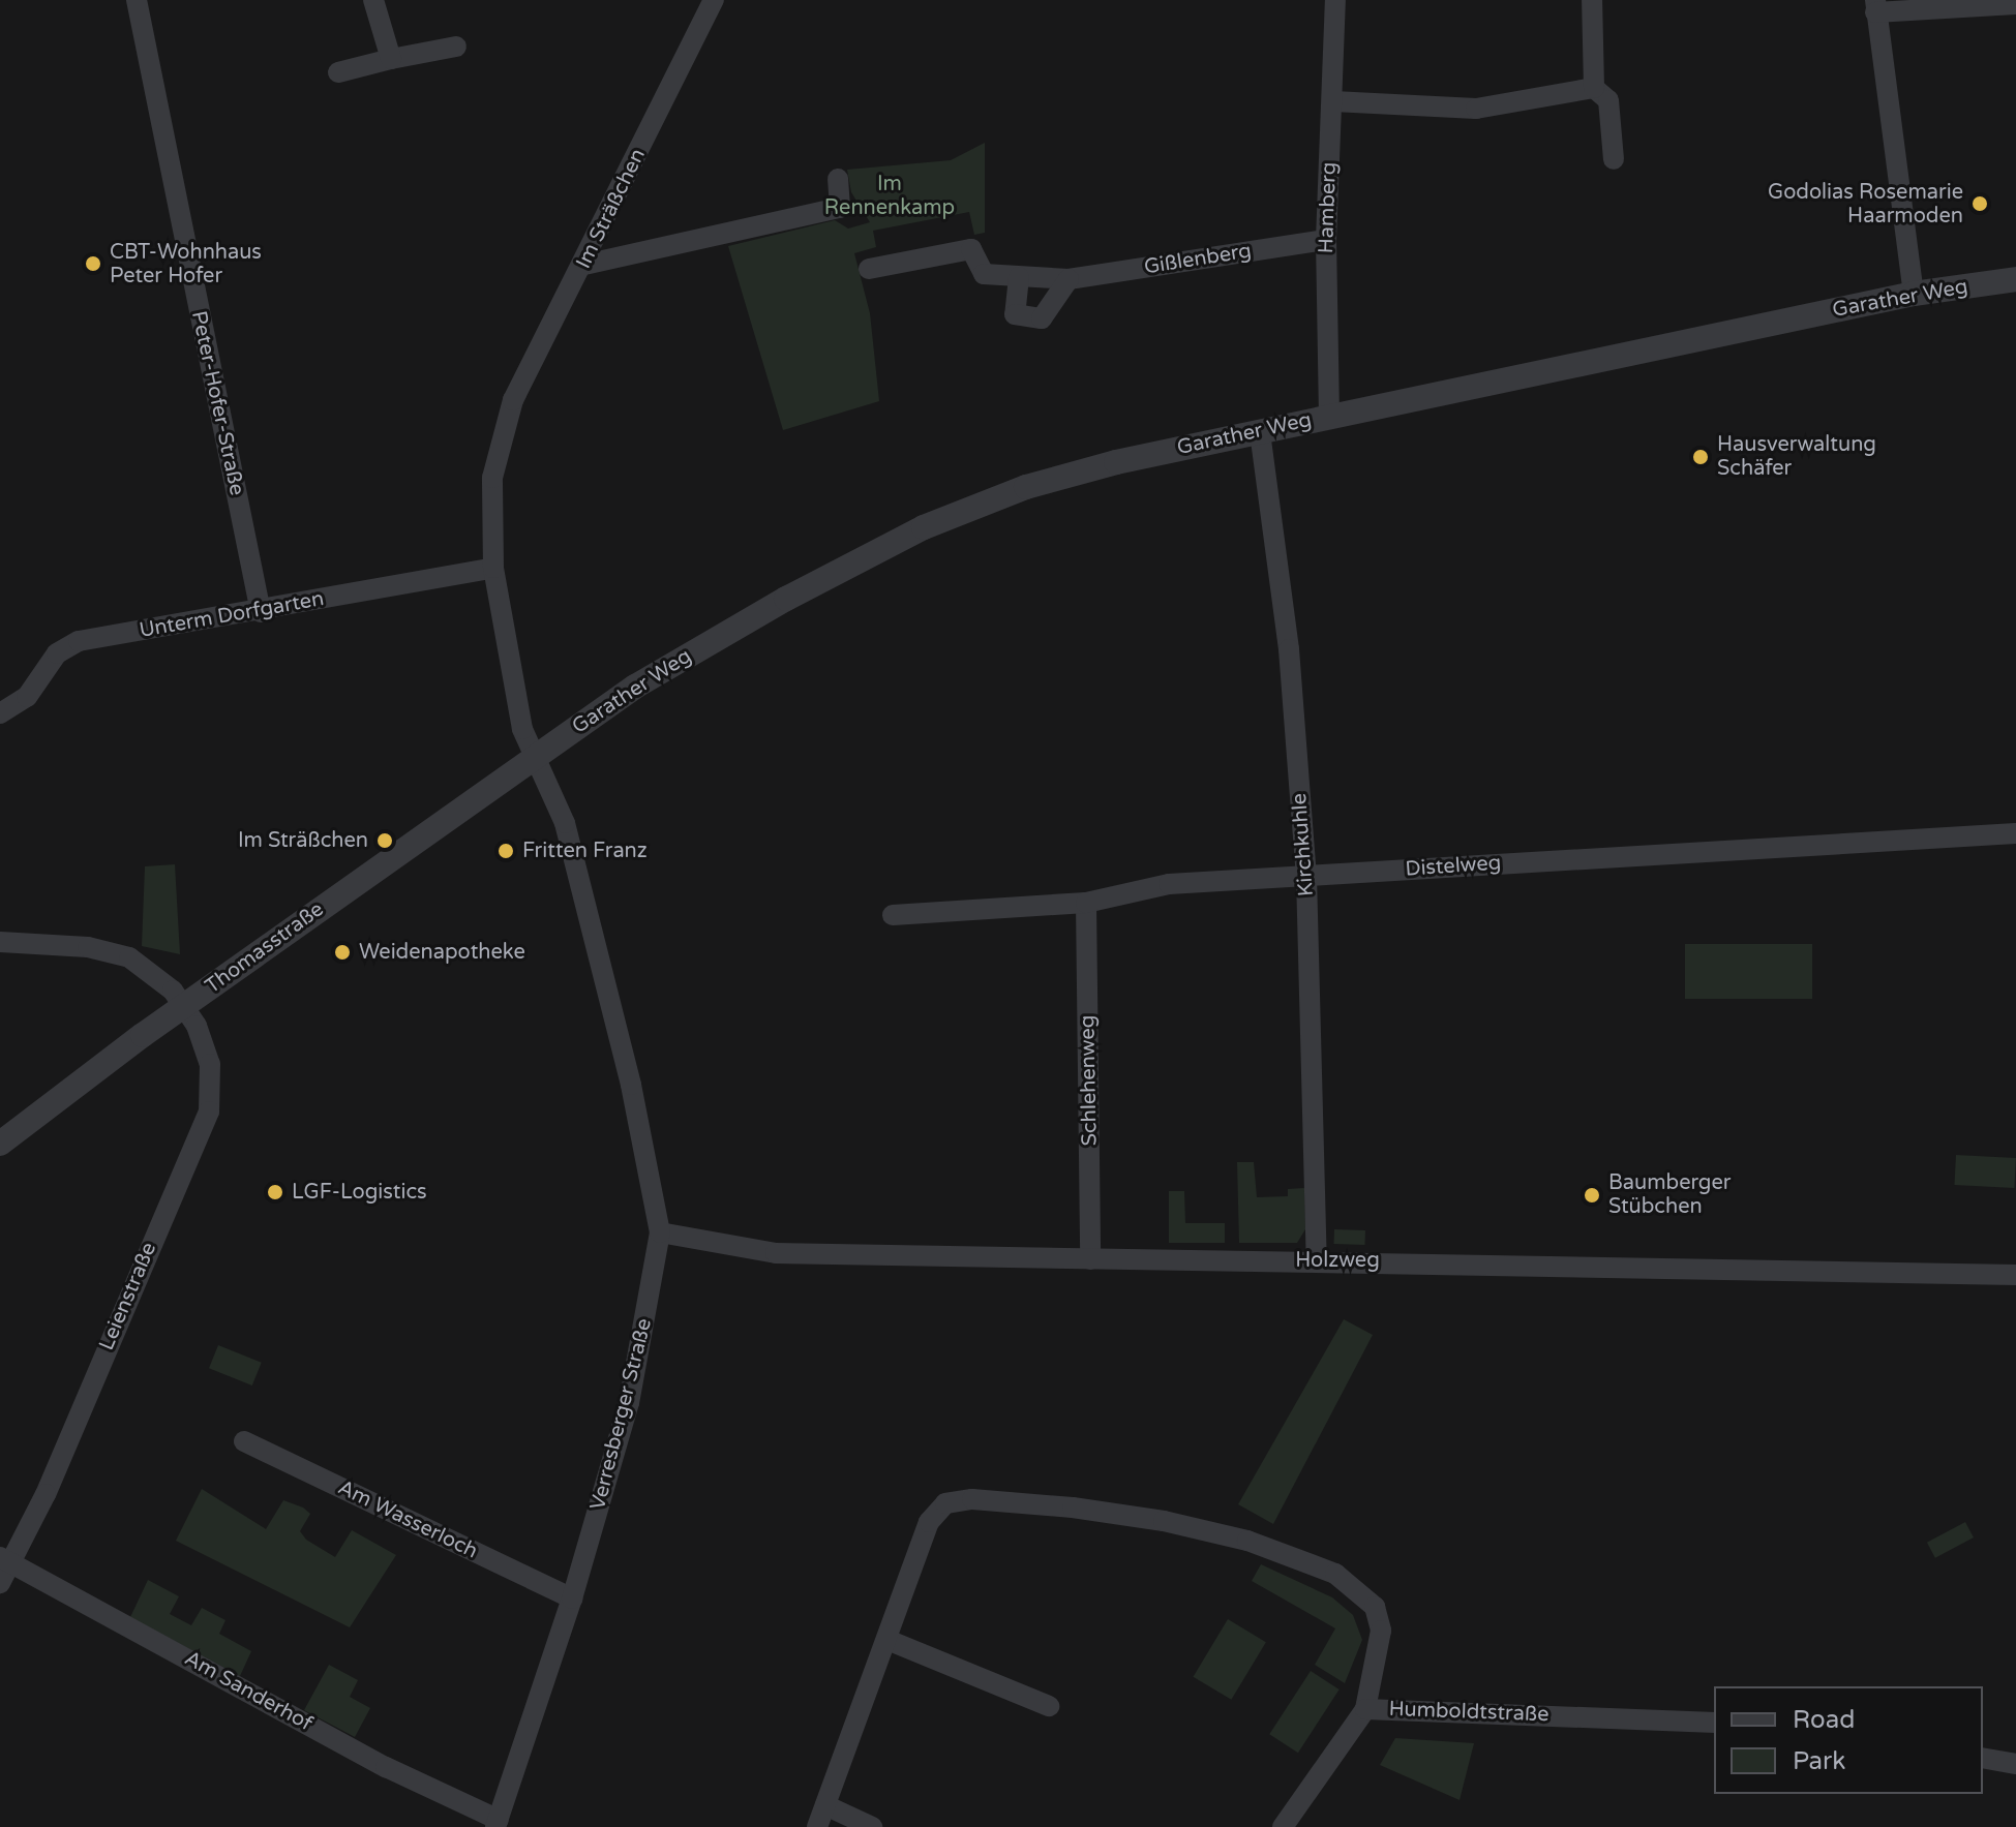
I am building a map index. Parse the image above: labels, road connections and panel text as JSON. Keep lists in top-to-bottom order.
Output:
{
  "streets": {
    "street": [
      "Hamberg",
      "Im Sträßchen",
      "Gißlenberg",
      "Garather Weg",
      "Peter-Hofer-Straße",
      "Unterm Dorfgarten",
      "Kirchkuhle",
      "Distelweg",
      "Thomasstraße",
      "Schlehenweg",
      "Holzweg",
      "Leienstraße",
      "Verresberger Straße",
      "Am Wasserloch",
      "Am Sanderhof",
      "Humboldtstraße"
    ]
  },
  "crossings": [
    ["Hamberg", "Gißlenberg"],
    ["Hamberg", "Garather Weg"],
    ["Im Sträßchen", "Garather Weg"],
    ["Im Sträßchen", "Unterm Dorfgarten"],
    ["Im Sträßchen", "Thomasstraße"],
    ["Im Sträßchen", "Verresberger Straße"],
    ["Garather Weg", "Kirchkuhle"],
    ["Garather Weg", "Thomasstraße"],
    ["Garather Weg", "Verresberger Straße"],
    ["Peter-Hofer-Straße", "Unterm Dorfgarten"],
    ["Kirchkuhle", "Distelweg"],
    ["Kirchkuhle", "Holzweg"],
    ["Distelweg", "Schlehenweg"],
    ["Thomasstraße", "Leienstraße"],
    ["Thomasstraße", "Verresberger Straße"],
    ["Schlehenweg", "Holzweg"],
    ["Holzweg", "Verresberger Straße"],
    ["Leienstraße", "Am Sanderhof"],
    ["Verresberger Straße", "Am Wasserloch"],
    ["Verresberger Straße", "Am Sanderhof"]
  ],
  "parks": ["Im Rennenkamp"],
  "places": [
    "Godolias Rosemarie Haarmoden",
    "CBT-Wohnhaus Peter Hofer",
    "Hausverwaltung Schäfer",
    "Im Sträßchen",
    "Fritten Franz",
    "Weidenapotheke",
    "LGF-Logistics",
    "Baumberger Stübchen"
  ],
  "legend": ["Road", "Park"]
}
